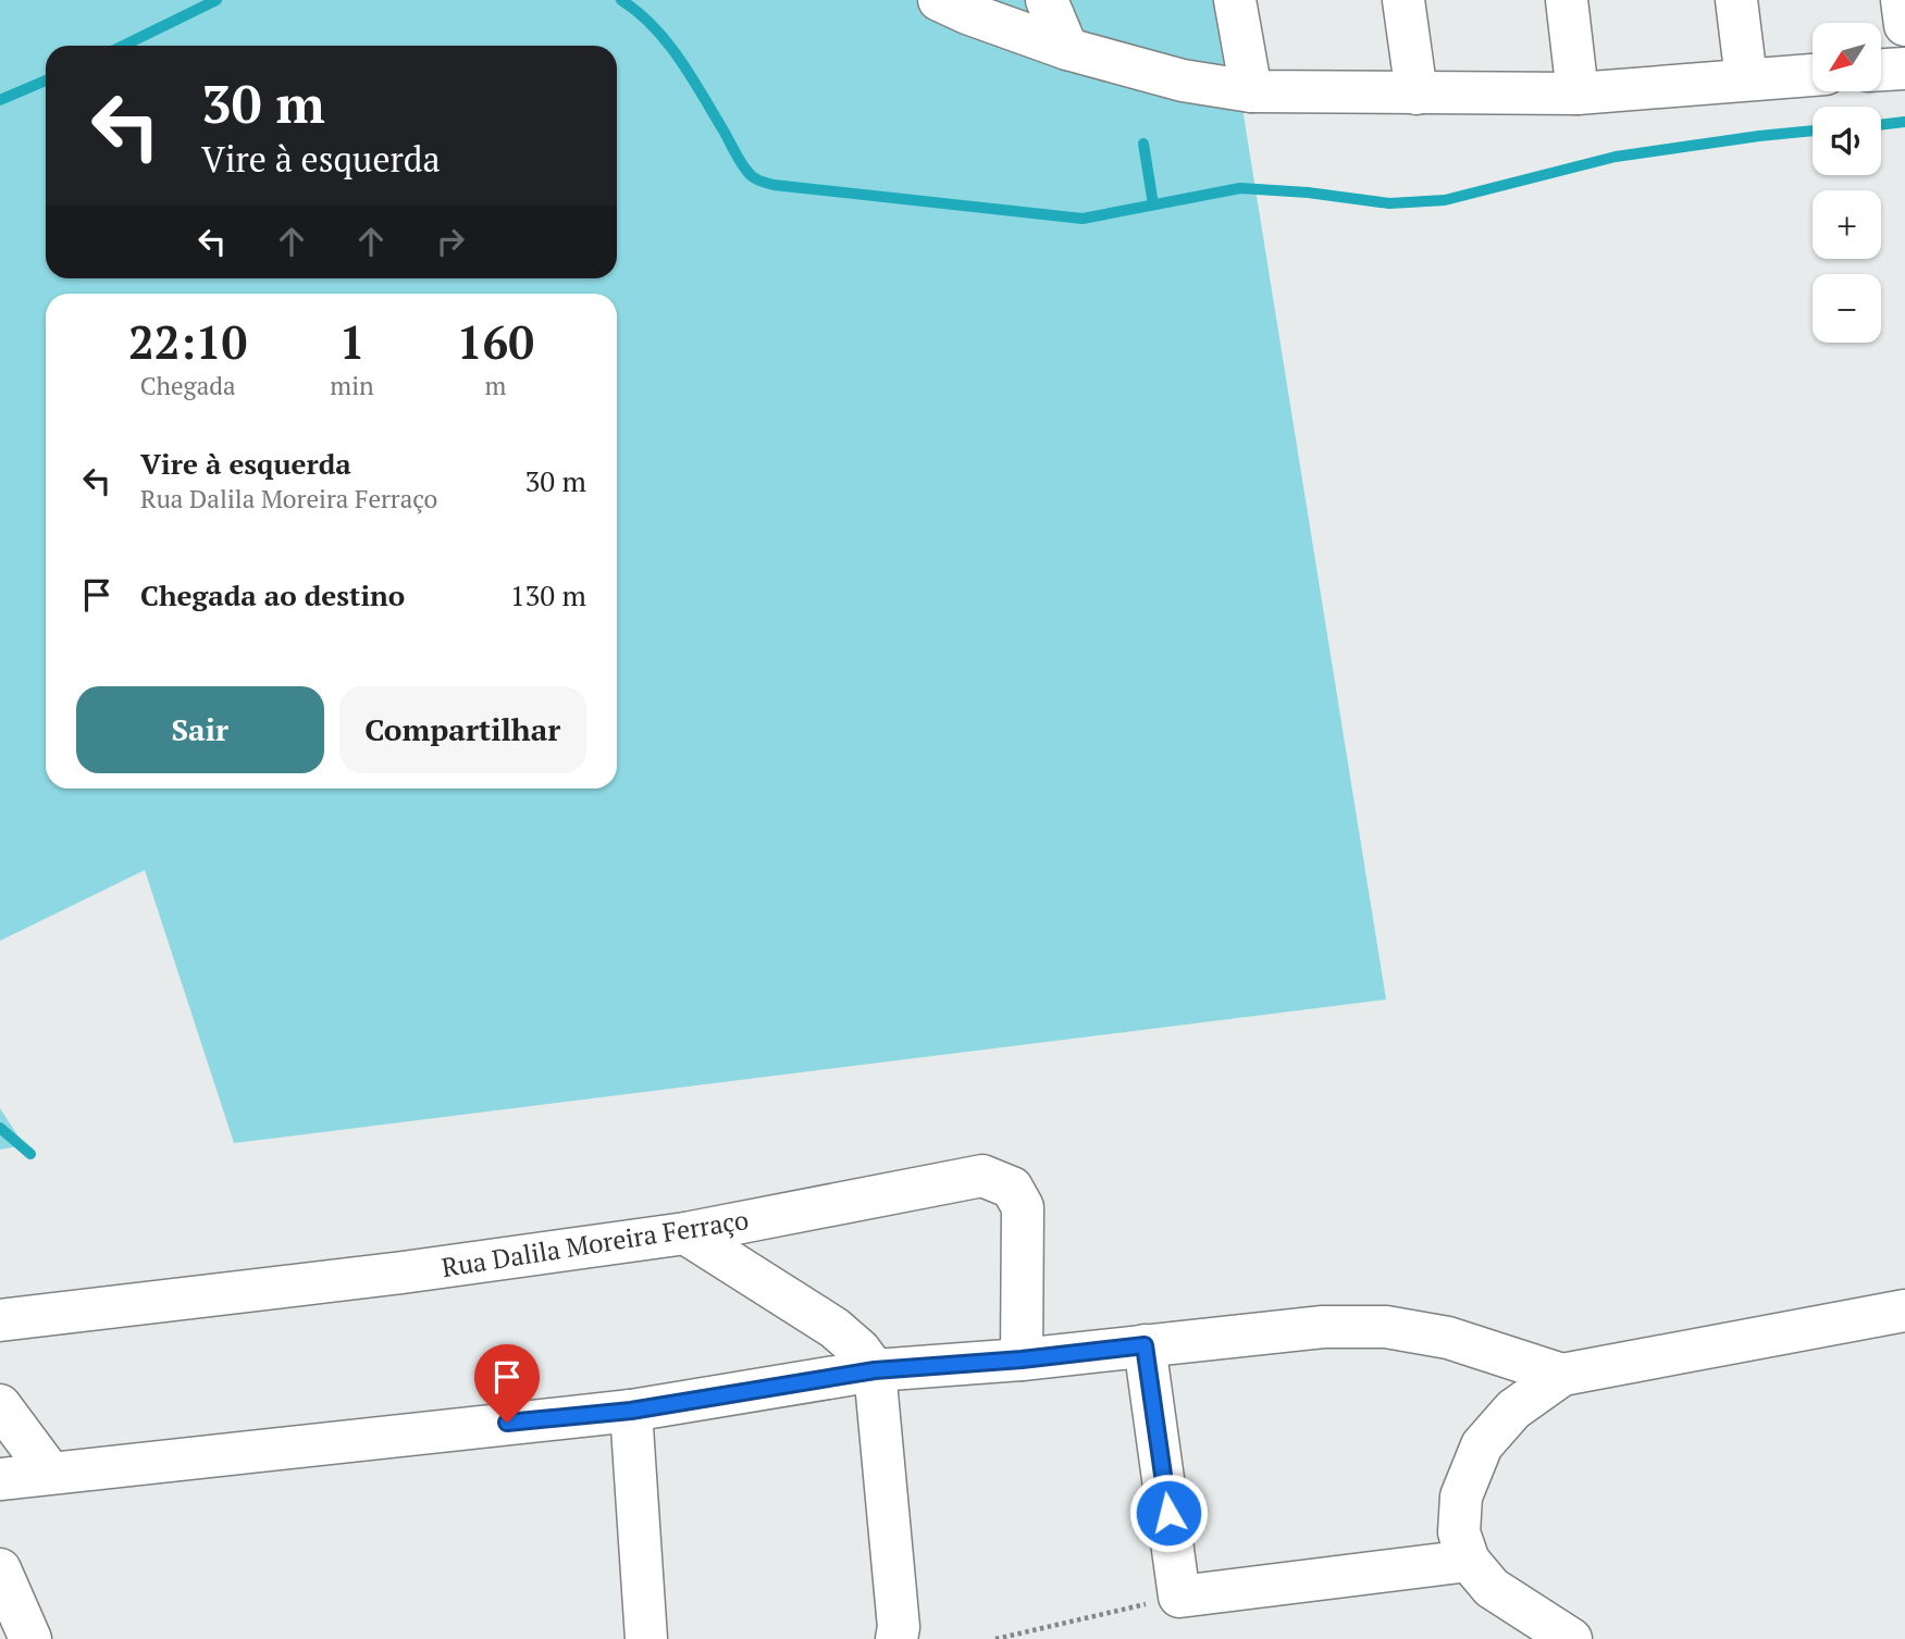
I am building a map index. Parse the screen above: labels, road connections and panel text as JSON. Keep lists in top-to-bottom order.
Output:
{
  "streets": {
    "street": ["Rua Dalila Moreira Ferraço"]
  },
  "north": "bottom left",
  "page": {
    "map_buttons": ["+", "−"],
    "turn": ["30 m", "Vire à esquerda"],
    "eta": [
      "22:10",
      "Chegada",
      "1",
      "min",
      "160",
      "m"
    ],
    "list": [
      {
        "name": "Vire à esquerda",
        "note": "Rua Dalila Moreira Ferraço",
        "value": "30 m"
      },
      {
        "name": "Chegada ao destino",
        "value": "130 m"
      }
    ],
    "buttons": ["Sair", "Compartilhar"]
  }
}
